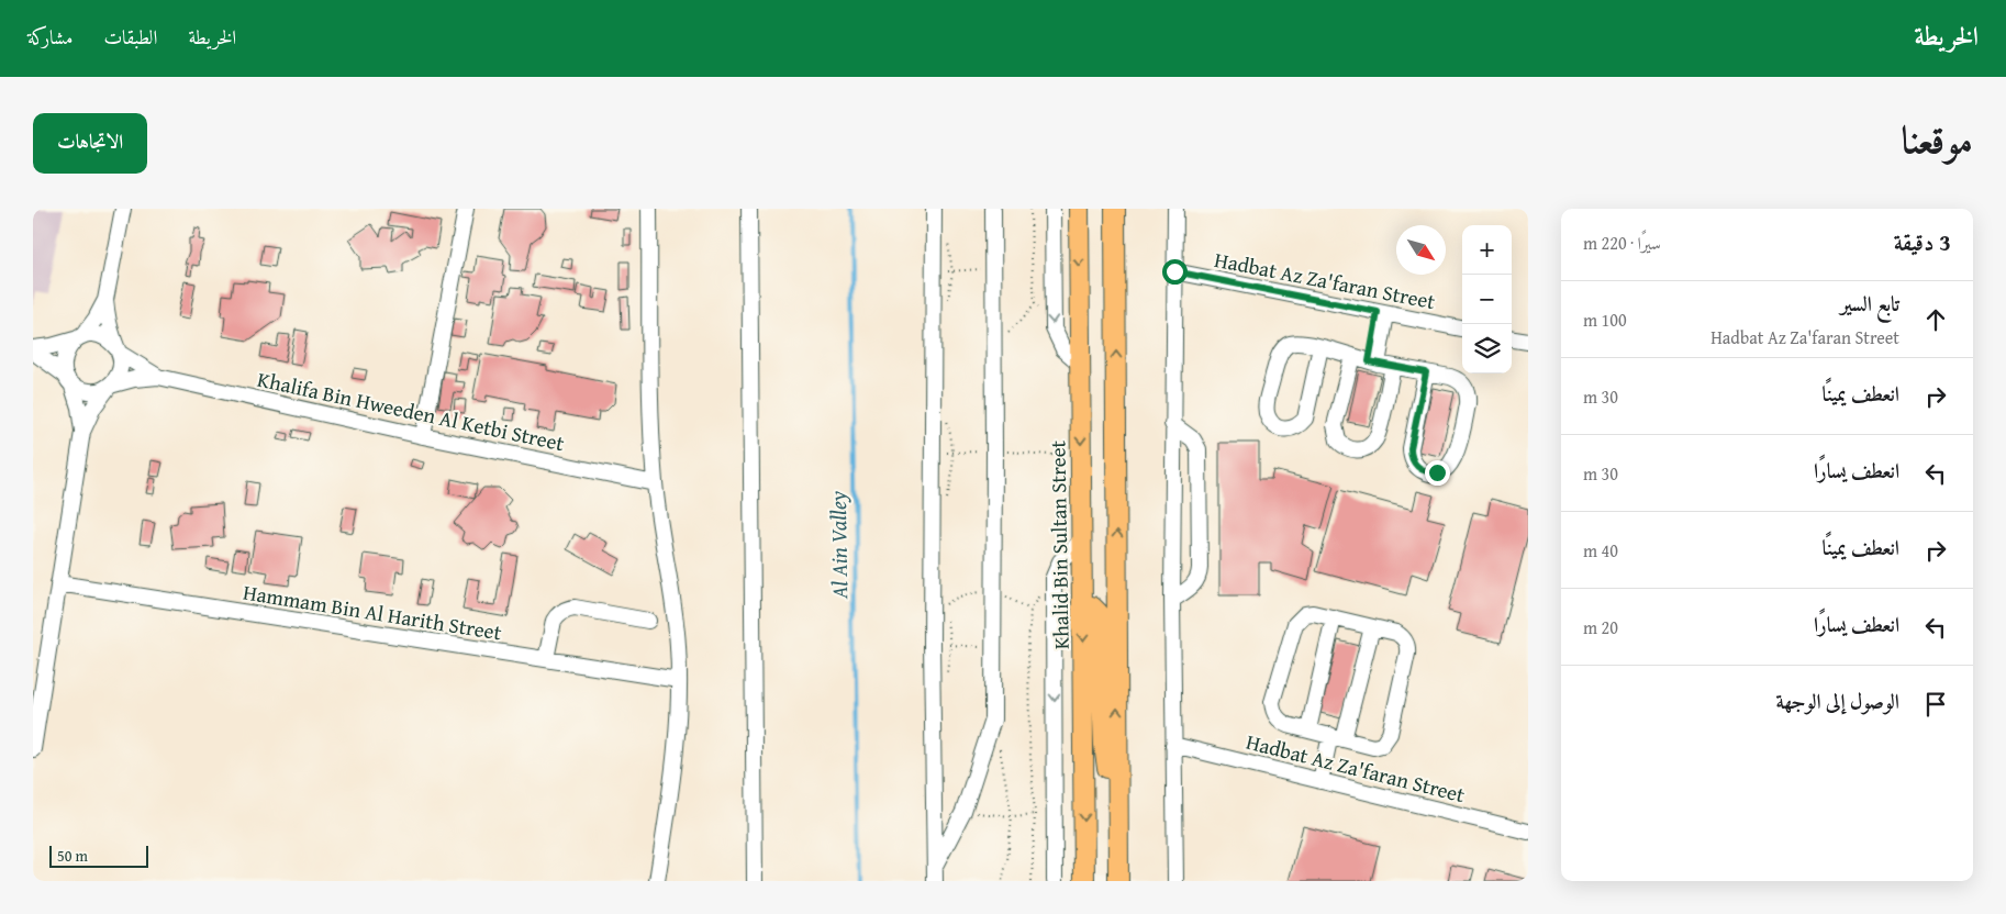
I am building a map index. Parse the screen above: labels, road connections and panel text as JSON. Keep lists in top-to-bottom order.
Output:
{
  "streets": {
    "main road": ["Khalid Bin Sultan Street"],
    "street": ["Hadbat Az Za'faran Street", "Khalifa Bin Hweeden Al Ketbi Street", "Hammam Bin Al Harith Street"]
  },
  "water": ["Al Ain Valley"],
  "scale_bar": "50 m",
  "north": "bottom right",
  "page": {
    "header": "الخريطة",
    "nav": ["الخريطة", "الطبقات", "مشاركة"],
    "title": "موقعنا",
    "buttons": "الاتجاهات",
    "heading": ["3 دقيقة", "سيرًا · 220 m"],
    "map_buttons": ["+", "−"],
    "list": [
      ["تابع السير", "Hadbat Az Za'faran Street", "100 m"],
      ["انعطف يمينًا", "30 m"],
      ["انعطف يسارًا", "30 m"],
      ["انعطف يمينًا", "40 m"],
      ["انعطف يسارًا", "20 m"],
      "الوصول إلى الوجهة"
    ],
    "scale": "50 m"
  }
}
